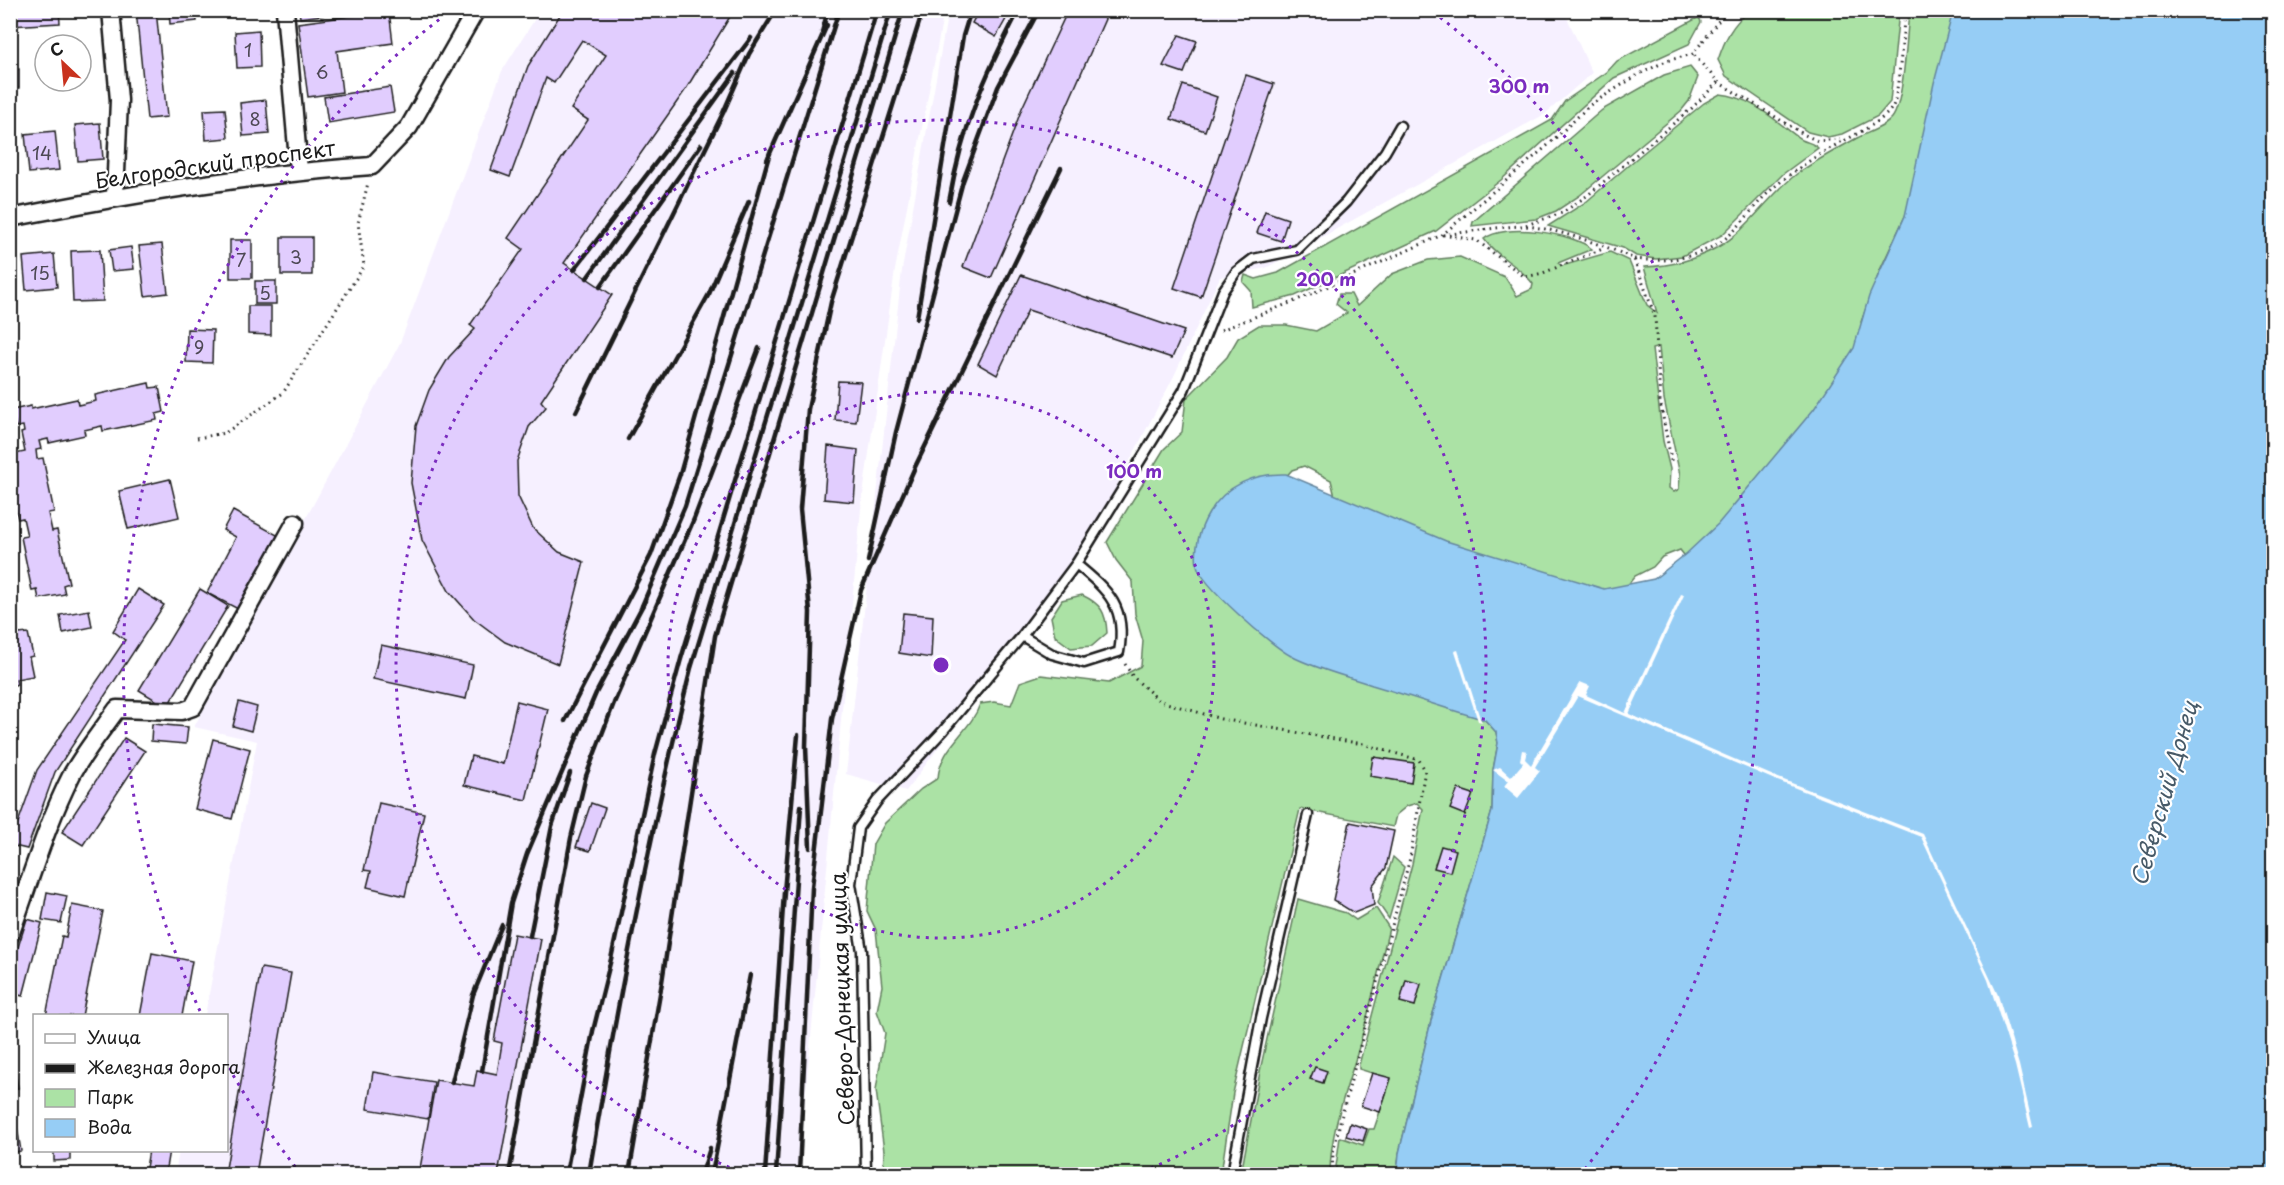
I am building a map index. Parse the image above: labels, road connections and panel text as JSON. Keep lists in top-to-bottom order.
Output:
{
  "streets": {
    "street": ["Белгородский проспект"],
    "lane": ["Северо-Донецкая улица"]
  },
  "water": ["Северский Донец"],
  "house_numbers": [
    "1",
    "6",
    "8",
    "14",
    "3",
    "7",
    "15",
    "5",
    "9"
  ],
  "legend": [
    "Улица",
    "Железная дорога",
    "Парк",
    "Вода"
  ],
  "north": "top left",
  "rings": ["300 m", "200 m", "100 m"]
}
